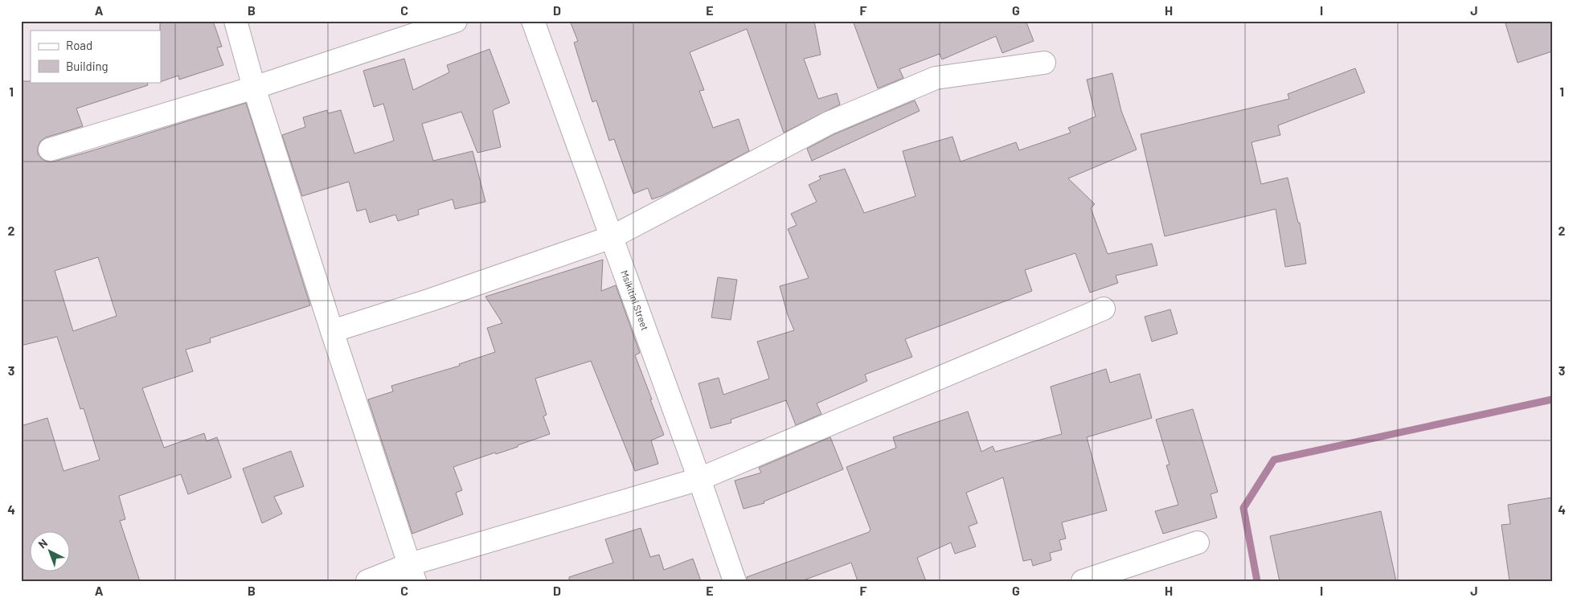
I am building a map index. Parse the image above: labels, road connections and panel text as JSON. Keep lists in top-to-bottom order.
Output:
{
  "streets": {
    "street": ["Msikitini Street"]
  },
  "legend": ["Road", "Building"],
  "north": "top left",
  "grid": {
    "columns": [
      "A",
      "B",
      "C",
      "D",
      "E",
      "F",
      "G",
      "H",
      "I",
      "J"
    ],
    "rows": [
      "1",
      "2",
      "3",
      "4"
    ]
  }
}
